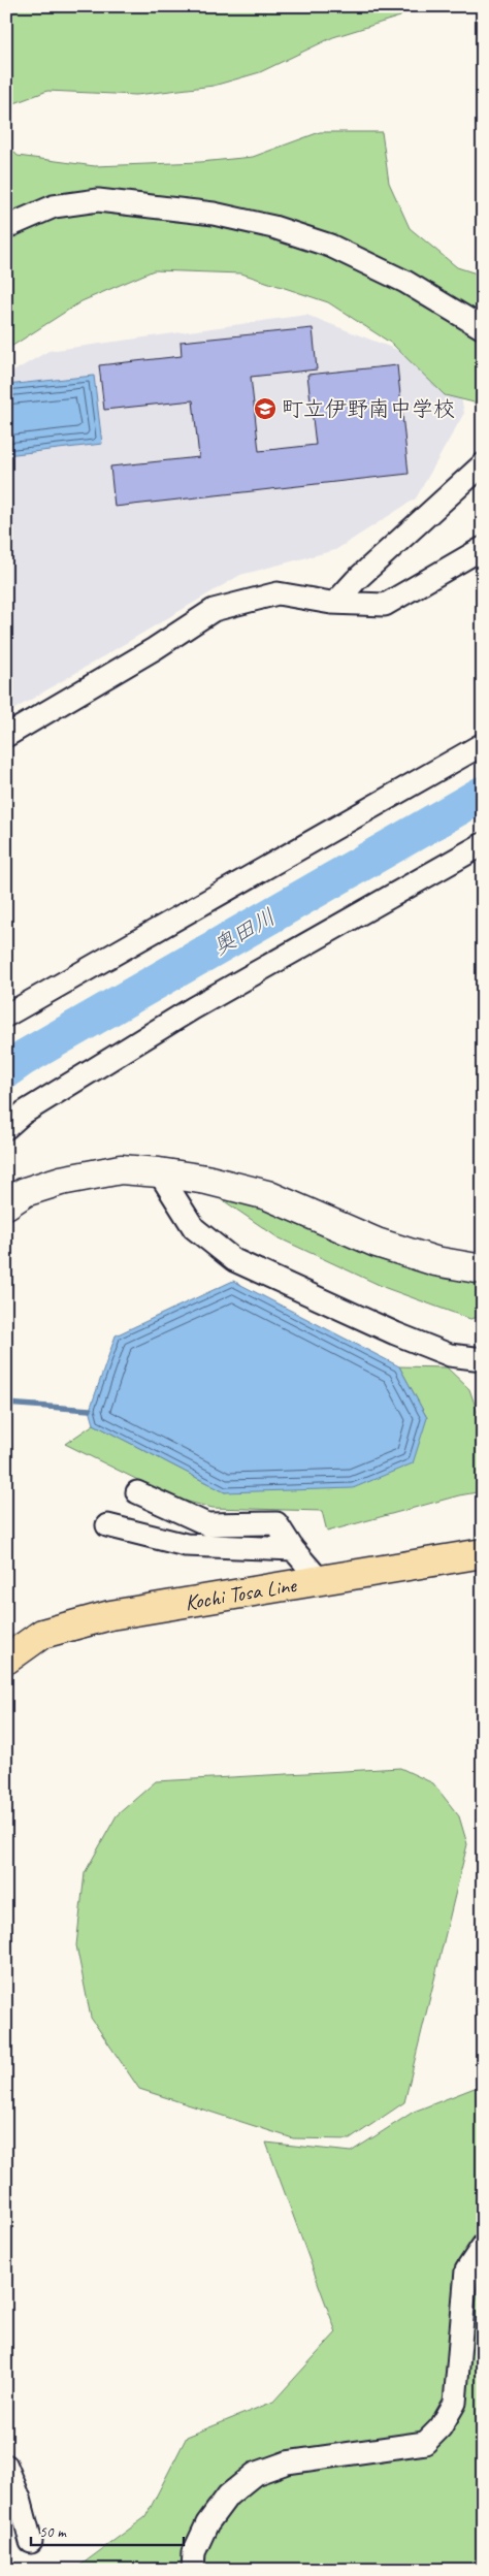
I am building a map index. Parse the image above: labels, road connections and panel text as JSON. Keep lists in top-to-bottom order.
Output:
{
  "streets": {
    "main road": ["Kochi Tosa Line"]
  },
  "water": ["奥田川"],
  "places": {
    "school or university": ["町立伊野南中学校"]
  },
  "scale_bar": "50 m"
}
